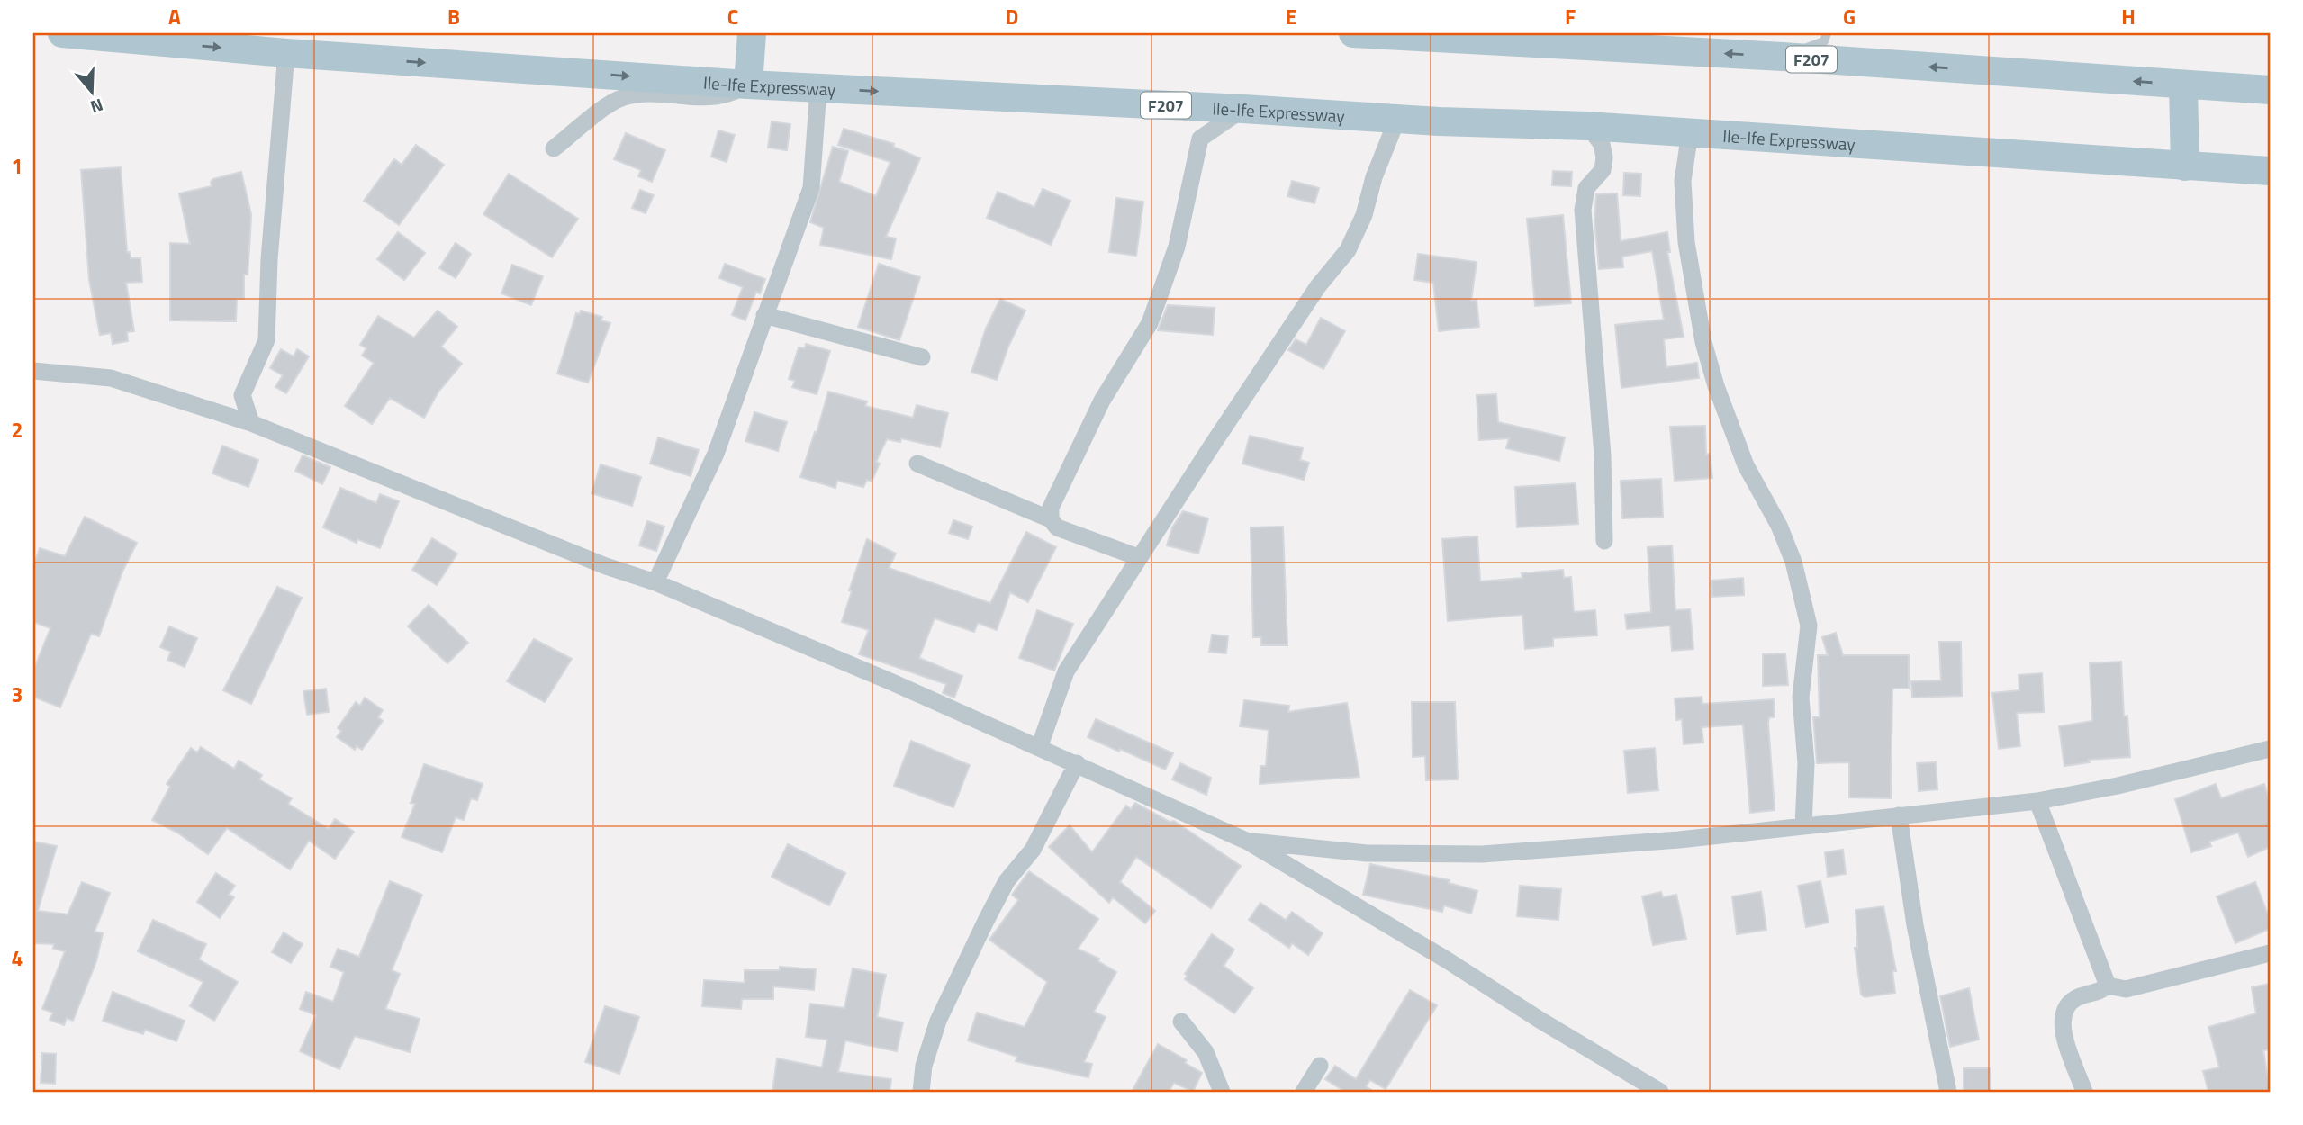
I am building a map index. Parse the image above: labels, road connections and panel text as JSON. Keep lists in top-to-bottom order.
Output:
{
  "streets": {
    "main road": ["F207", "Ile-Ife Expressway"]
  },
  "one_way": ["Ile-Ife Expressway"],
  "north": "bottom",
  "grid": {
    "columns": [
      "A",
      "B",
      "C",
      "D",
      "E",
      "F",
      "G",
      "H"
    ],
    "rows": [
      "1",
      "2",
      "3",
      "4"
    ]
  }
}
